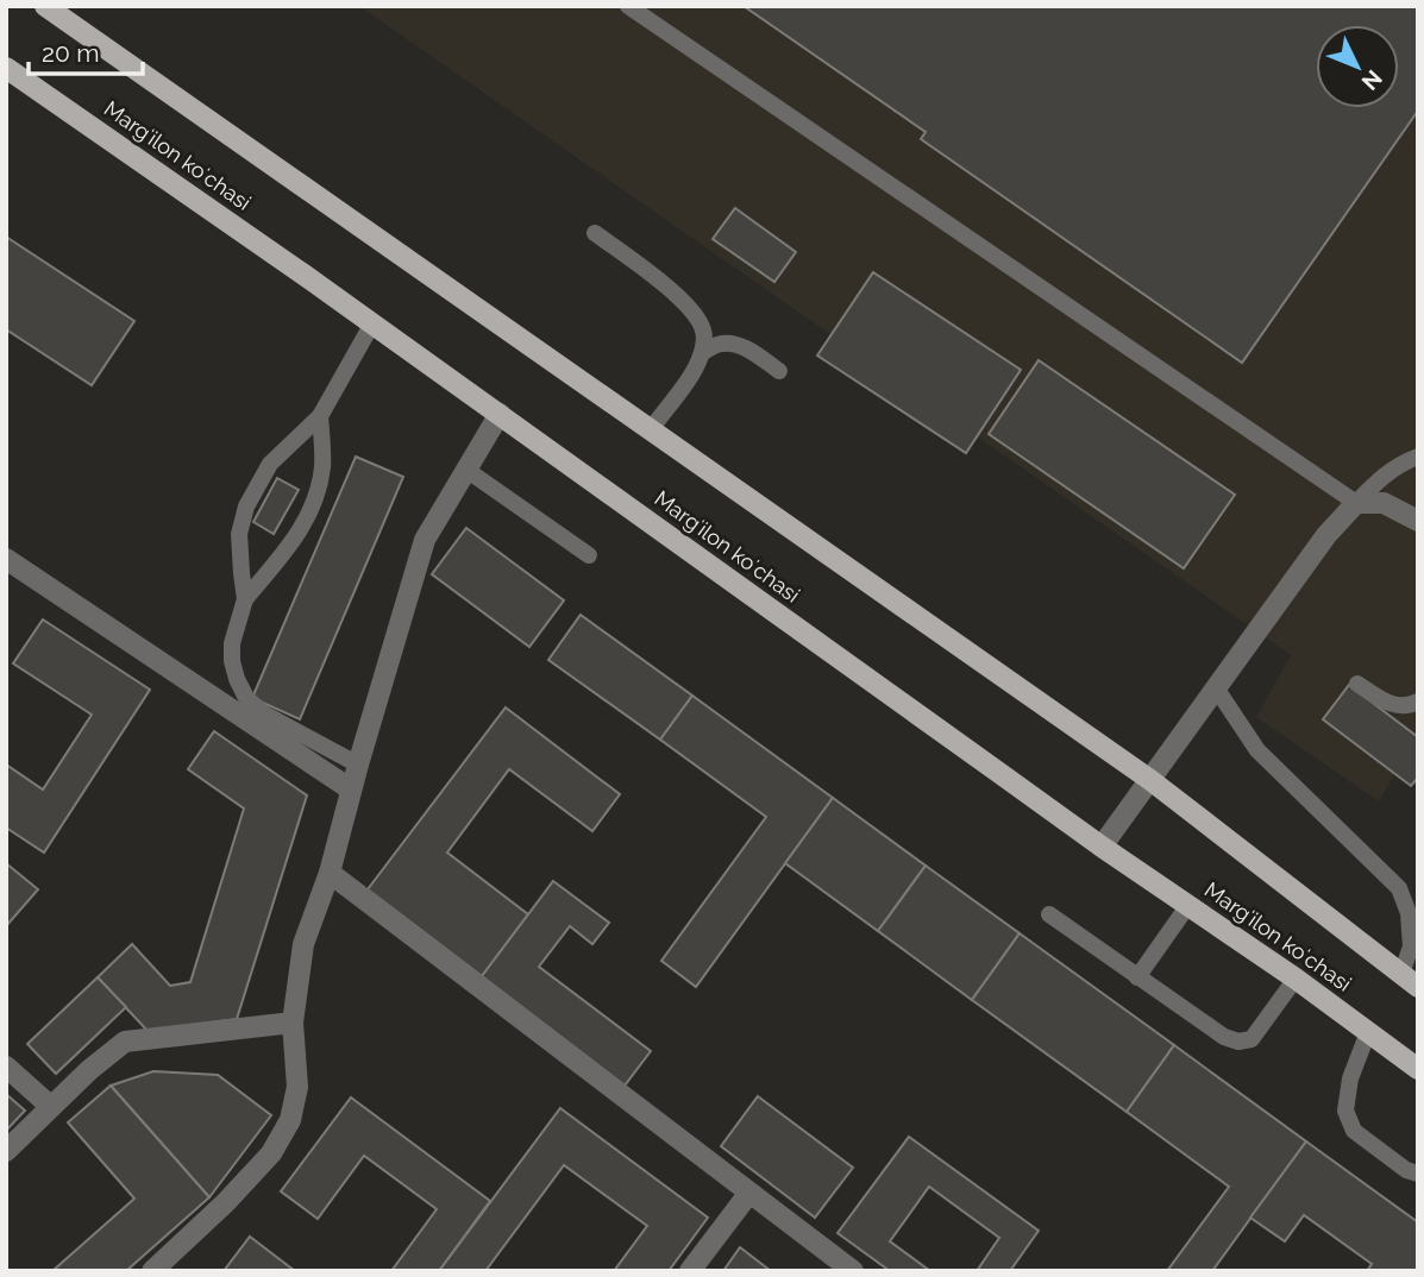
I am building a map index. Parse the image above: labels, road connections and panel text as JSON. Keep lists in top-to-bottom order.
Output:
{
  "streets": {
    "main road": ["Margʻilon koʻchasi"]
  },
  "scale_bar": "20 m",
  "north": "bottom right"
}
